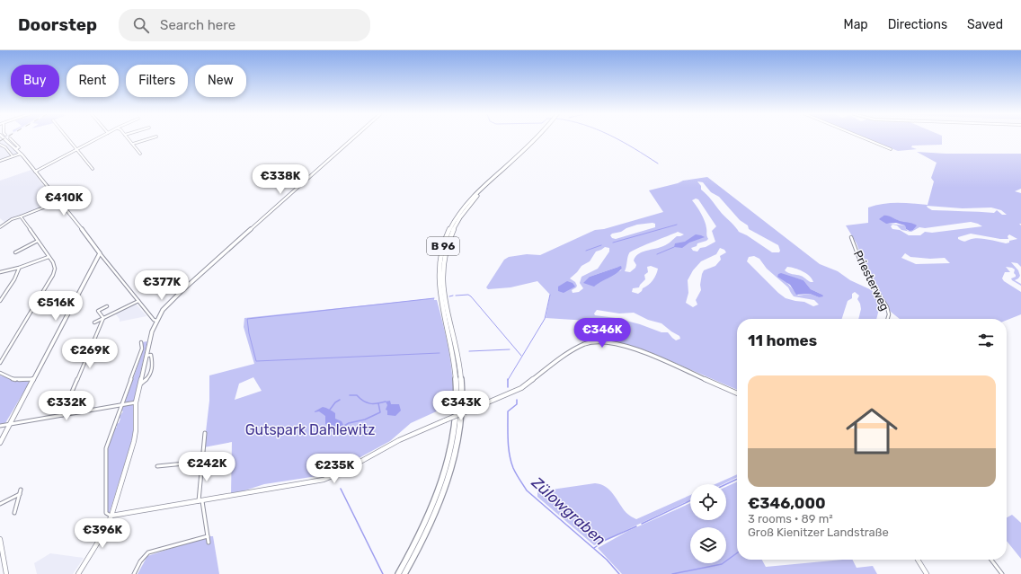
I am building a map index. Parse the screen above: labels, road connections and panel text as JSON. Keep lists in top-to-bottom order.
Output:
{
  "streets": {
    "highway": ["B 96"],
    "street": ["Priesterweg"]
  },
  "water": ["Zülowgraben"],
  "parks": ["Gutspark Dahlewitz"],
  "page": {
    "header": "Doorstep",
    "search": "Search here",
    "nav": ["Map", "Directions", "Saved"],
    "chip": [
      "Buy",
      "Rent",
      "Filters",
      "New"
    ],
    "price": [
      "€338K",
      "€410K",
      "€377K",
      "€516K",
      "€346K",
      "€269K",
      "€332K",
      "€343K",
      "€242K",
      "€235K",
      "€396K"
    ],
    "heading": "11 homes",
    "list": [
      {
        "name": "€346,000",
        "note": "3 rooms · 89 m² · Groß Kienitzer Landstraße"
      }
    ]
  }
}
